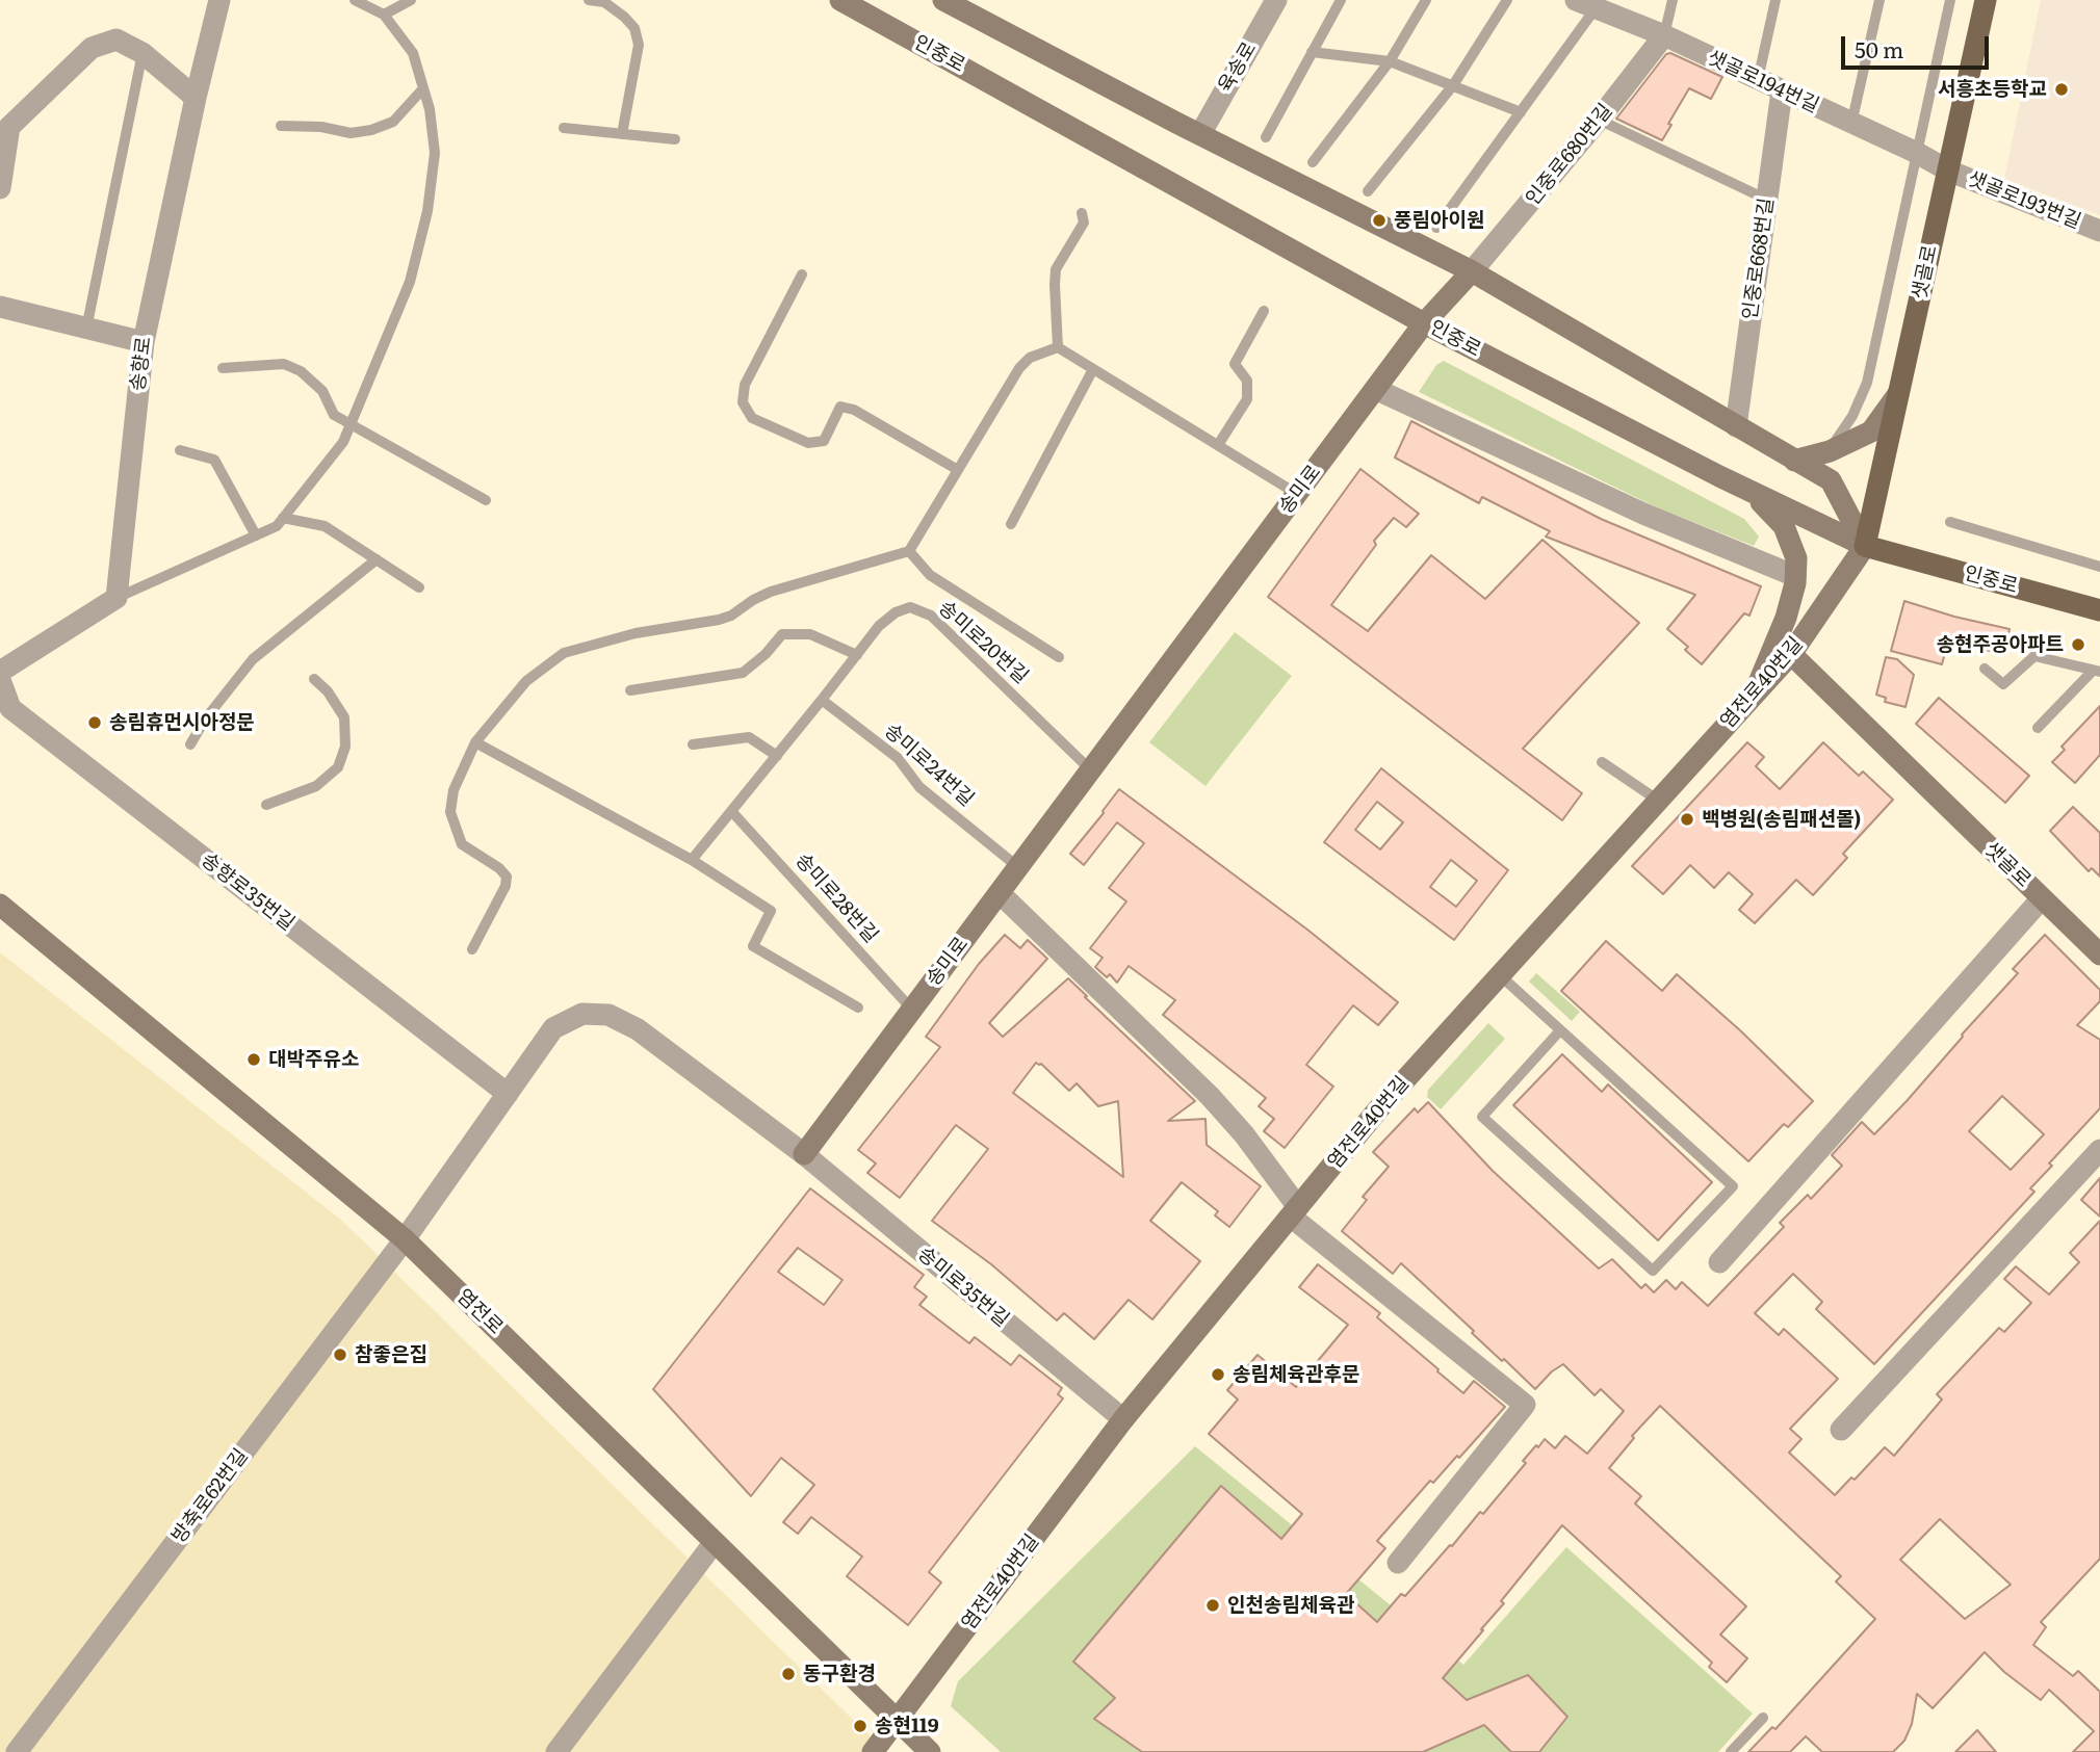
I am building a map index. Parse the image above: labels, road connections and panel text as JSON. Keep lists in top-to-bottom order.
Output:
{
  "streets": {
    "main road": ["인중로", "샛골로"],
    "street": [
      "육송로",
      "샛골로194번길",
      "인중로680번길",
      "샛골로193번길",
      "인중로668번길",
      "송향로",
      "송미로",
      "염전로40번길",
      "송향로35번길",
      "송미로35번길",
      "염전로",
      "방축로62번길"
    ],
    "lane": ["송미로20번길", "송미로24번길", "송미로28번길"]
  },
  "crossings": [
    ["인중로", "샛골로"],
    ["인중로", "송미로"],
    ["인중로", "염전로40번길"],
    ["샛골로194번길", "인중로680번길"],
    ["샛골로194번길", "샛골로193번길"],
    ["샛골로194번길", "인중로668번길"],
    ["샛골로194번길", "샛골로"],
    ["인중로680번길", "송미로"],
    ["샛골로193번길", "샛골로"],
    ["샛골로", "염전로40번길"],
    ["송미로", "송미로20번길"],
    ["송미로", "송미로24번길"],
    ["송미로", "송미로28번길"],
    ["송미로", "송미로35번길"],
    ["송미로20번길", "송미로24번길"],
    ["염전로40번길", "송미로35번길"],
    ["염전로40번길", "염전로"],
    ["염전로", "방축로62번길"]
  ],
  "places": [
    "서흥초등학교",
    "풍림아이원",
    "송현주공아파트",
    "송림휴먼시아정문",
    "백병원(송림패션몰)",
    "대박주유소",
    "참좋은집",
    "송림체육관후문",
    "인천송림체육관",
    "동구환경",
    "송현119"
  ],
  "scale_bar": "50 m"
}
